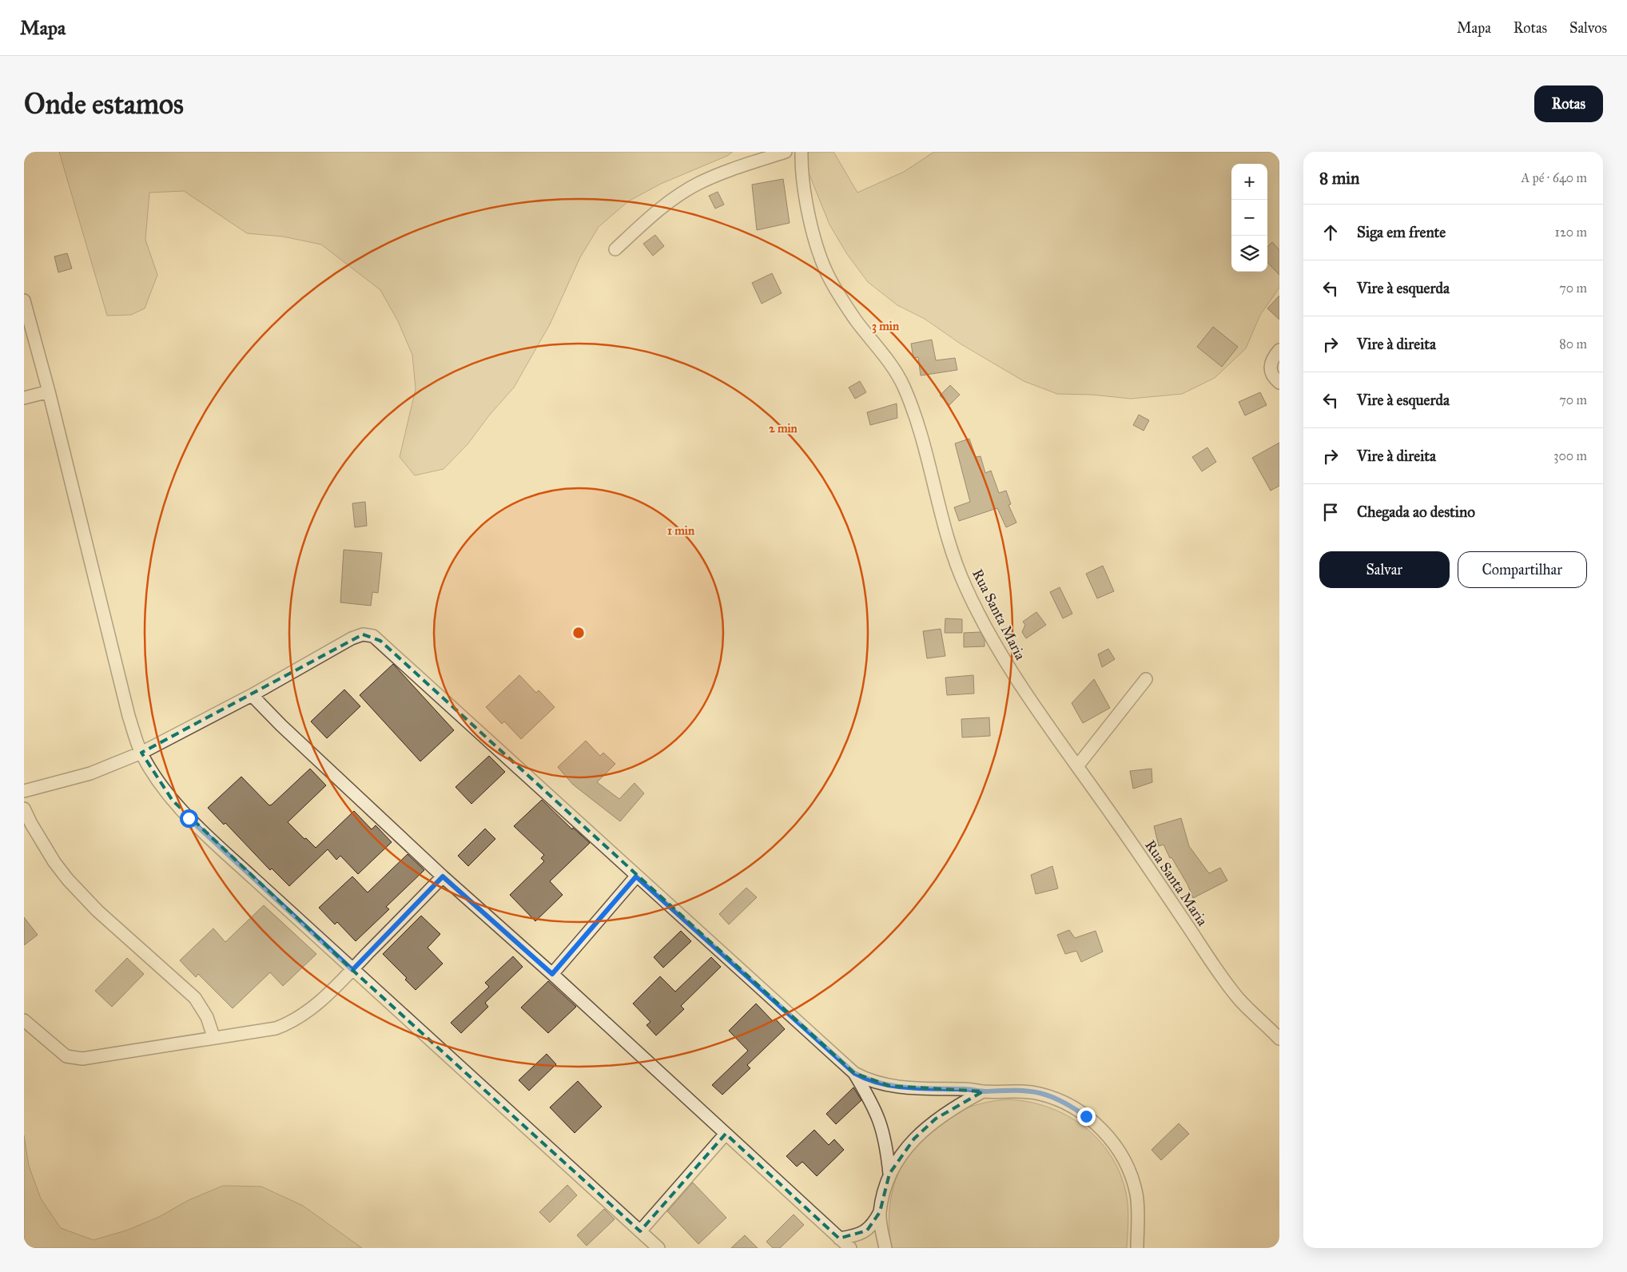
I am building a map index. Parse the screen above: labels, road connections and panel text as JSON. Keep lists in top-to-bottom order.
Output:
{
  "streets": {
    "street": ["Rua Santa Maria"]
  },
  "page": {
    "header": "Mapa",
    "nav": ["Mapa", "Rotas", "Salvos"],
    "buttons": [
      "Rotas",
      ["Salvar", "Compartilhar"]
    ],
    "title": "Onde estamos",
    "heading": ["8 min", "A pé · 640 m"],
    "map_buttons": ["+", "−"],
    "list": [
      ["Siga em frente", "120 m"],
      ["Vire à esquerda", "70 m"],
      ["Vire à direita", "80 m"],
      ["Vire à esquerda", "70 m"],
      ["Vire à direita", "300 m"],
      "Chegada ao destino"
    ]
  },
  "rings": ["3 min", "2 min", "1 min"]
}
